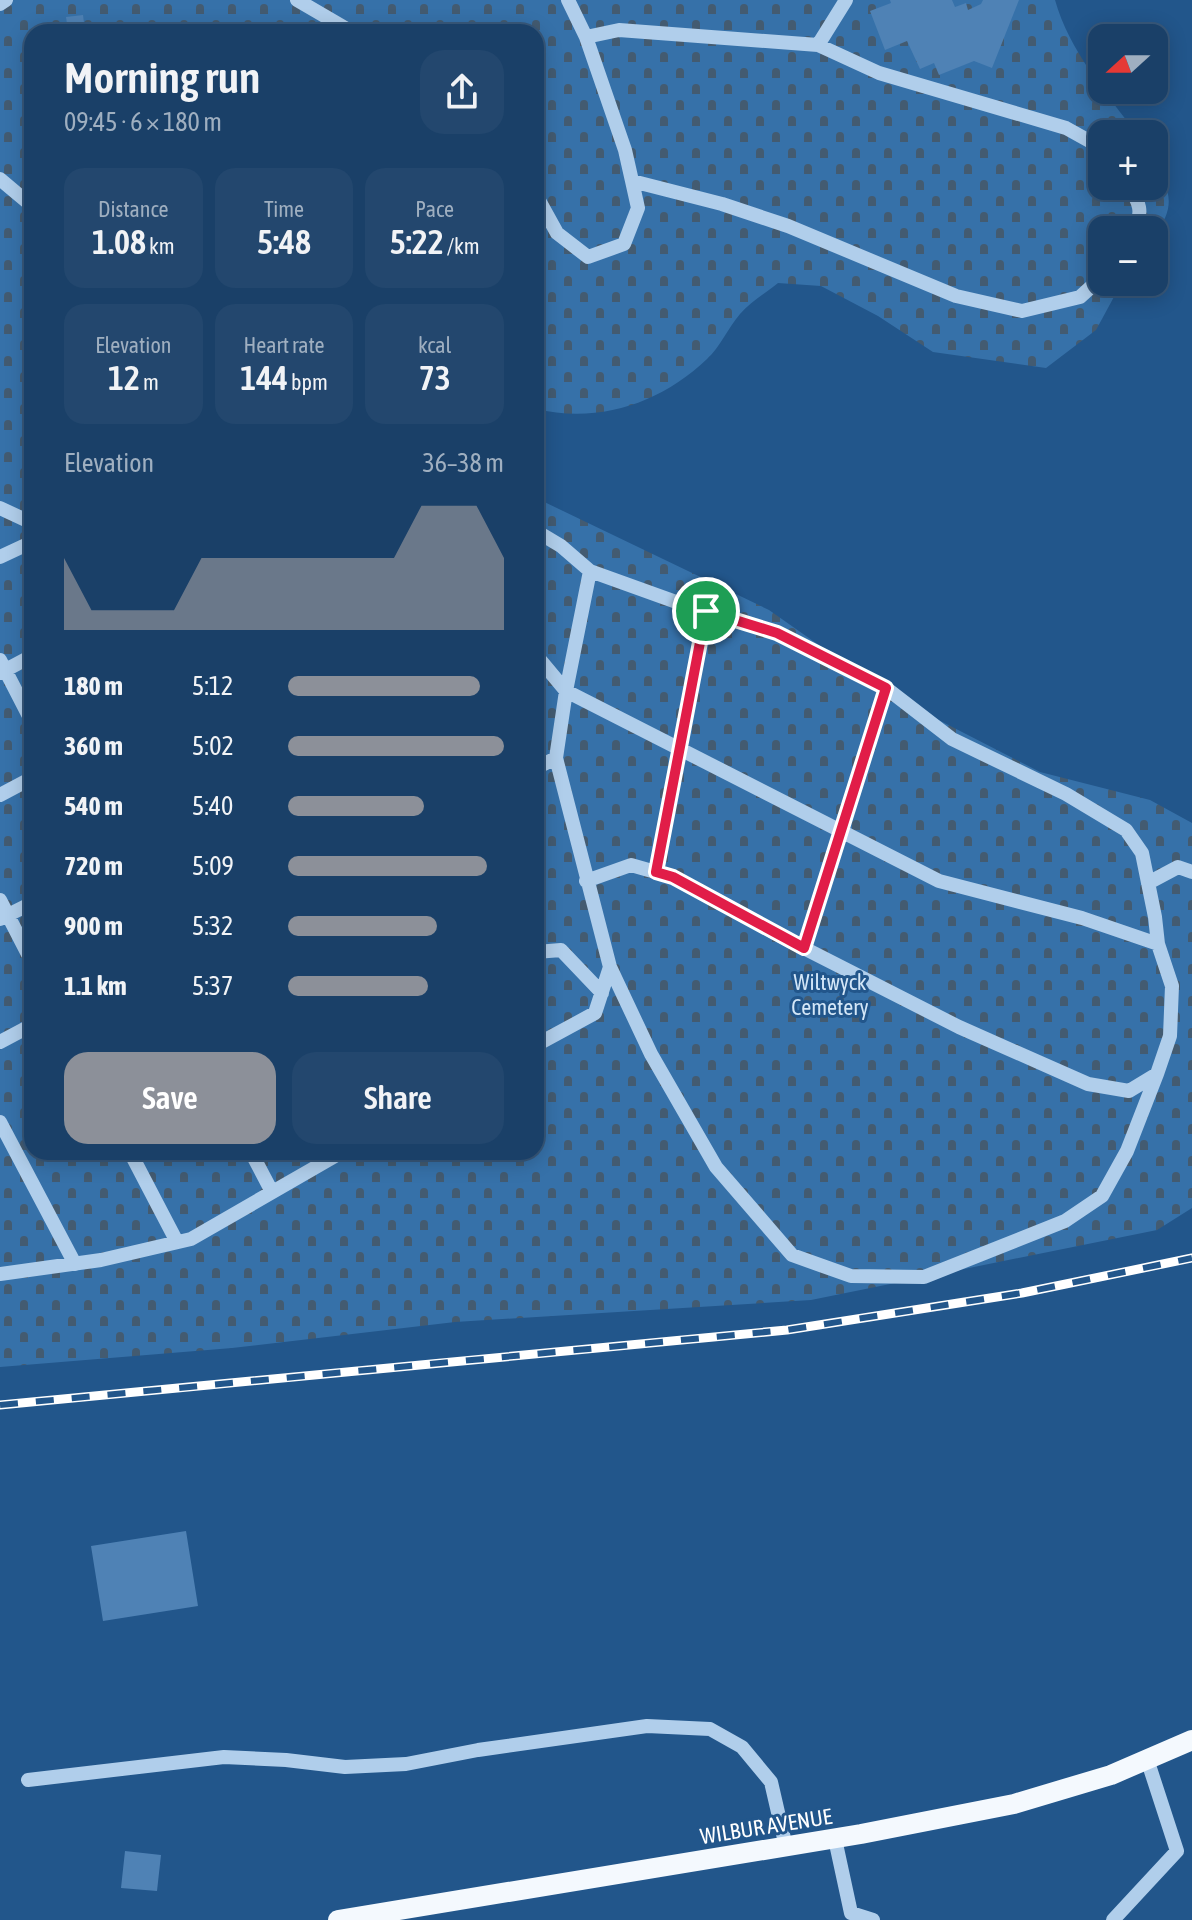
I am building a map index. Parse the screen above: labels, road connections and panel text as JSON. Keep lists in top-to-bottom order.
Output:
{
  "streets": {
    "main road": ["WILBUR AVENUE"]
  },
  "parks": ["Wiltwyck Cemetery"],
  "north": "left",
  "page": {
    "map_buttons": ["+", "−"],
    "heading": ["Morning run", "09:45 · 6 × 180 m"],
    "stats": [
      ["Distance", "1.08 km"],
      ["Time", "5:48"],
      ["Pace", "5:22 /km"],
      ["Elevation", "12 m"],
      ["Heart rate", "144 bpm"],
      ["kcal", "73"]
    ],
    "chart": ["Elevation", "36–38 m"],
    "list": [
      {
        "name": "180 m",
        "note": "5:12"
      },
      {
        "name": "360 m",
        "note": "5:02"
      },
      {
        "name": "540 m",
        "note": "5:40"
      },
      {
        "name": "720 m",
        "note": "5:09"
      },
      {
        "name": "900 m",
        "note": "5:32"
      },
      {
        "name": "1.1 km",
        "note": "5:37"
      }
    ],
    "buttons": ["Save", "Share"]
  }
}
